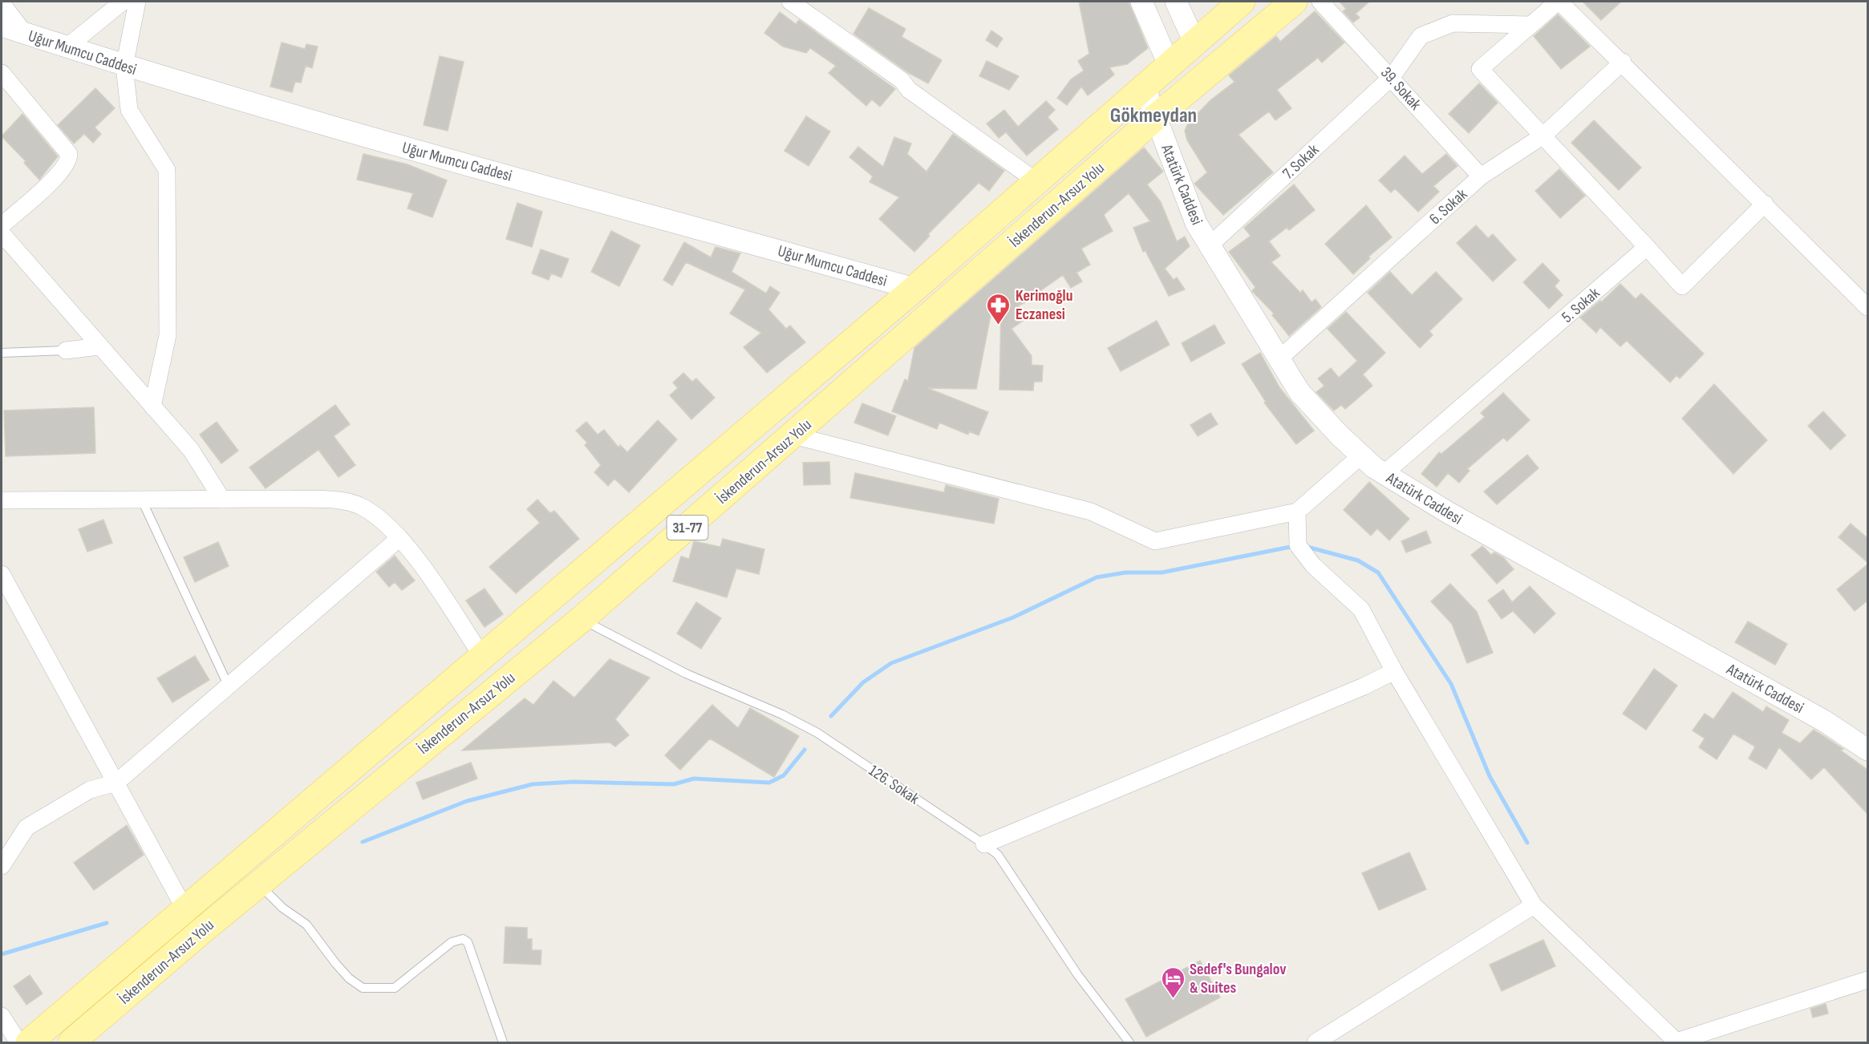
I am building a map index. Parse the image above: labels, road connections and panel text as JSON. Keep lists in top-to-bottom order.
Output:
{
  "streets": {
    "main road": ["İskenderun-Arsuz Yolu", "31-77"],
    "street": [
      "Uğur Mumcu Caddesi",
      "39. Sokak",
      "7. Sokak",
      "Atatürk Caddesi",
      "6. Sokak",
      "5. Sokak"
    ],
    "lane": ["126. Sokak"]
  },
  "crossings": [
    ["Uğur Mumcu Caddesi", "İskenderun-Arsuz Yolu"],
    ["39. Sokak", "7. Sokak"],
    ["39. Sokak", "6. Sokak"],
    ["7. Sokak", "Atatürk Caddesi"],
    ["Atatürk Caddesi", "İskenderun-Arsuz Yolu"],
    ["Atatürk Caddesi", "6. Sokak"],
    ["Atatürk Caddesi", "5. Sokak"],
    ["İskenderun-Arsuz Yolu", "126. Sokak"]
  ],
  "districts": ["Gökmeydan"],
  "places": {
    "pharmacy": ["Kerimoğlu Eczanesi"],
    "hotel": ["Sedef's Bungalov & Suites"]
  }
}
